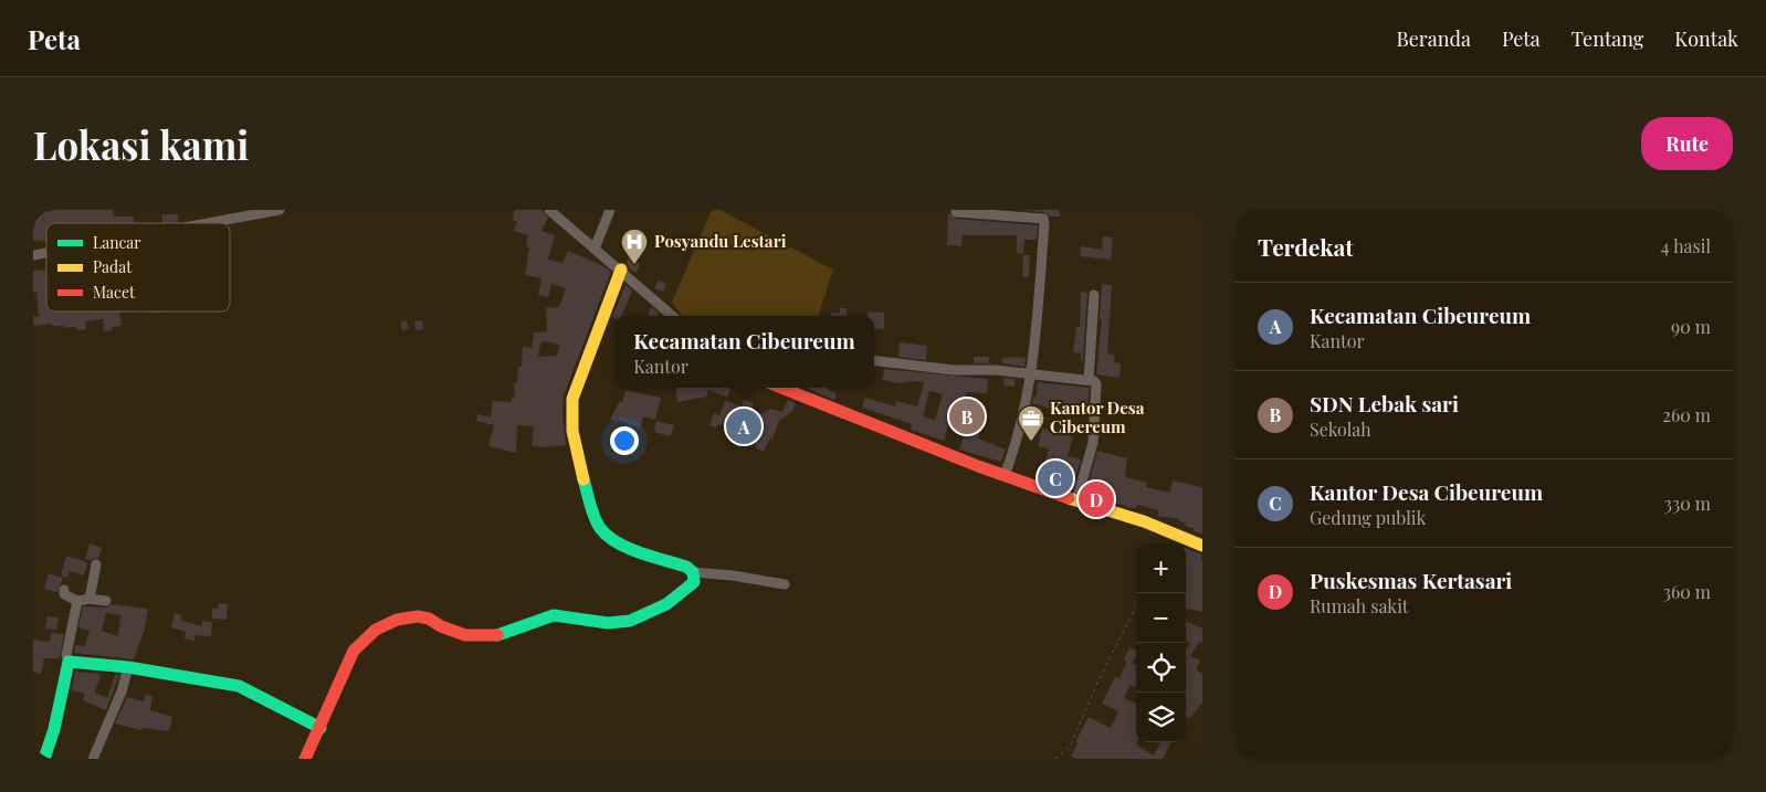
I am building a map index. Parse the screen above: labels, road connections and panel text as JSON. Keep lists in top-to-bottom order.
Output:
{
  "places": {
    "hospital": ["Posyandu Lestari"],
    "office": ["Kantor Desa Cibereum"]
  },
  "legend": ["Lancar", "Padat", "Macet"],
  "page": {
    "header": "Peta",
    "nav": [
      "Beranda",
      "Peta",
      "Tentang",
      "Kontak"
    ],
    "buttons": "Rute",
    "title": "Lokasi kami",
    "heading": ["Terdekat", "4 hasil"],
    "list": [
      {
        "mark": "A",
        "name": "Kecamatan Cibeureum",
        "note": "Kantor",
        "value": "90 m"
      },
      {
        "mark": "B",
        "name": "SDN Lebak sari",
        "note": "Sekolah",
        "value": "260 m"
      },
      {
        "mark": "C",
        "name": "Kantor Desa Cibeureum",
        "note": "Gedung publik",
        "value": "330 m"
      },
      {
        "mark": "D",
        "name": "Puskesmas Kertasari",
        "note": "Rumah sakit",
        "value": "360 m"
      }
    ],
    "popup": ["Kecamatan Cibeureum", "Kantor"],
    "pins": [
      "B",
      "A",
      "C",
      "D"
    ],
    "map_buttons": ["+", "−"]
  }
}
